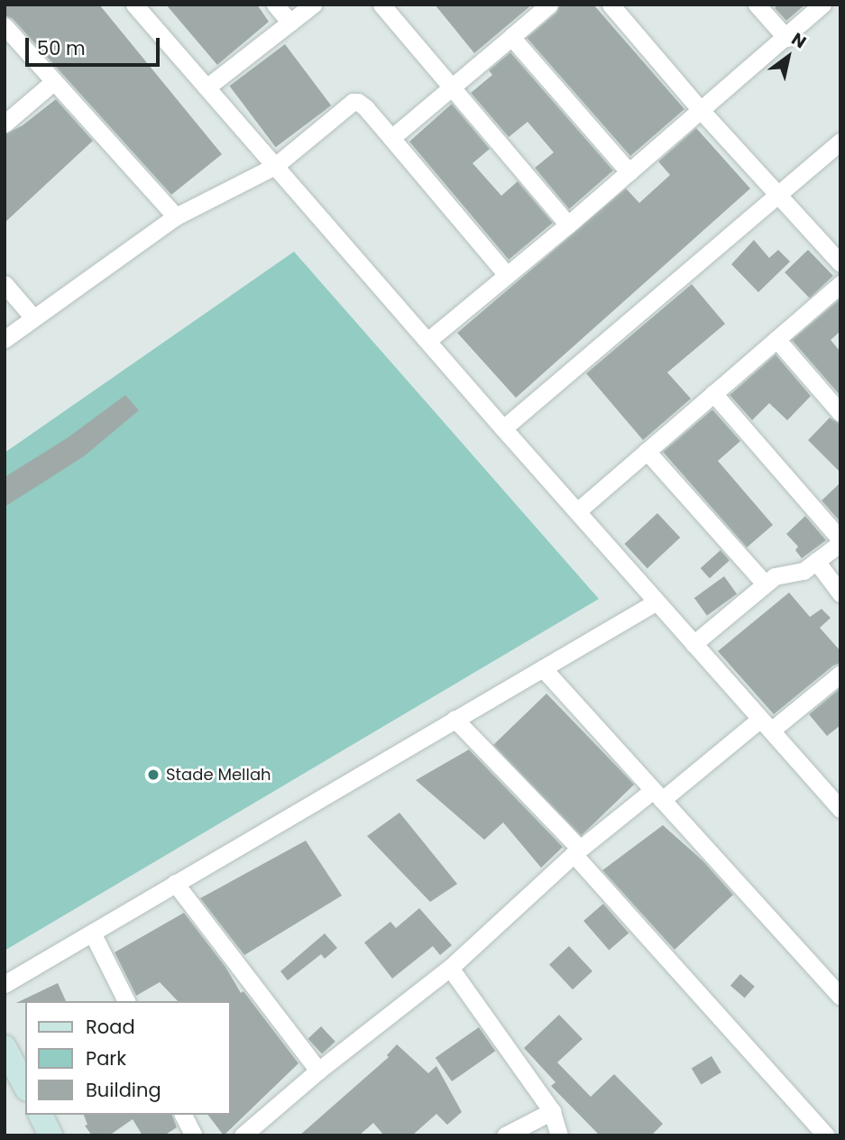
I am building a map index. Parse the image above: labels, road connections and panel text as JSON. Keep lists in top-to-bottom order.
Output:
{
  "places": ["Stade Mellah"],
  "legend": ["Road", "Park", "Building"],
  "scale_bar": "50 m",
  "north": "top right"
}
